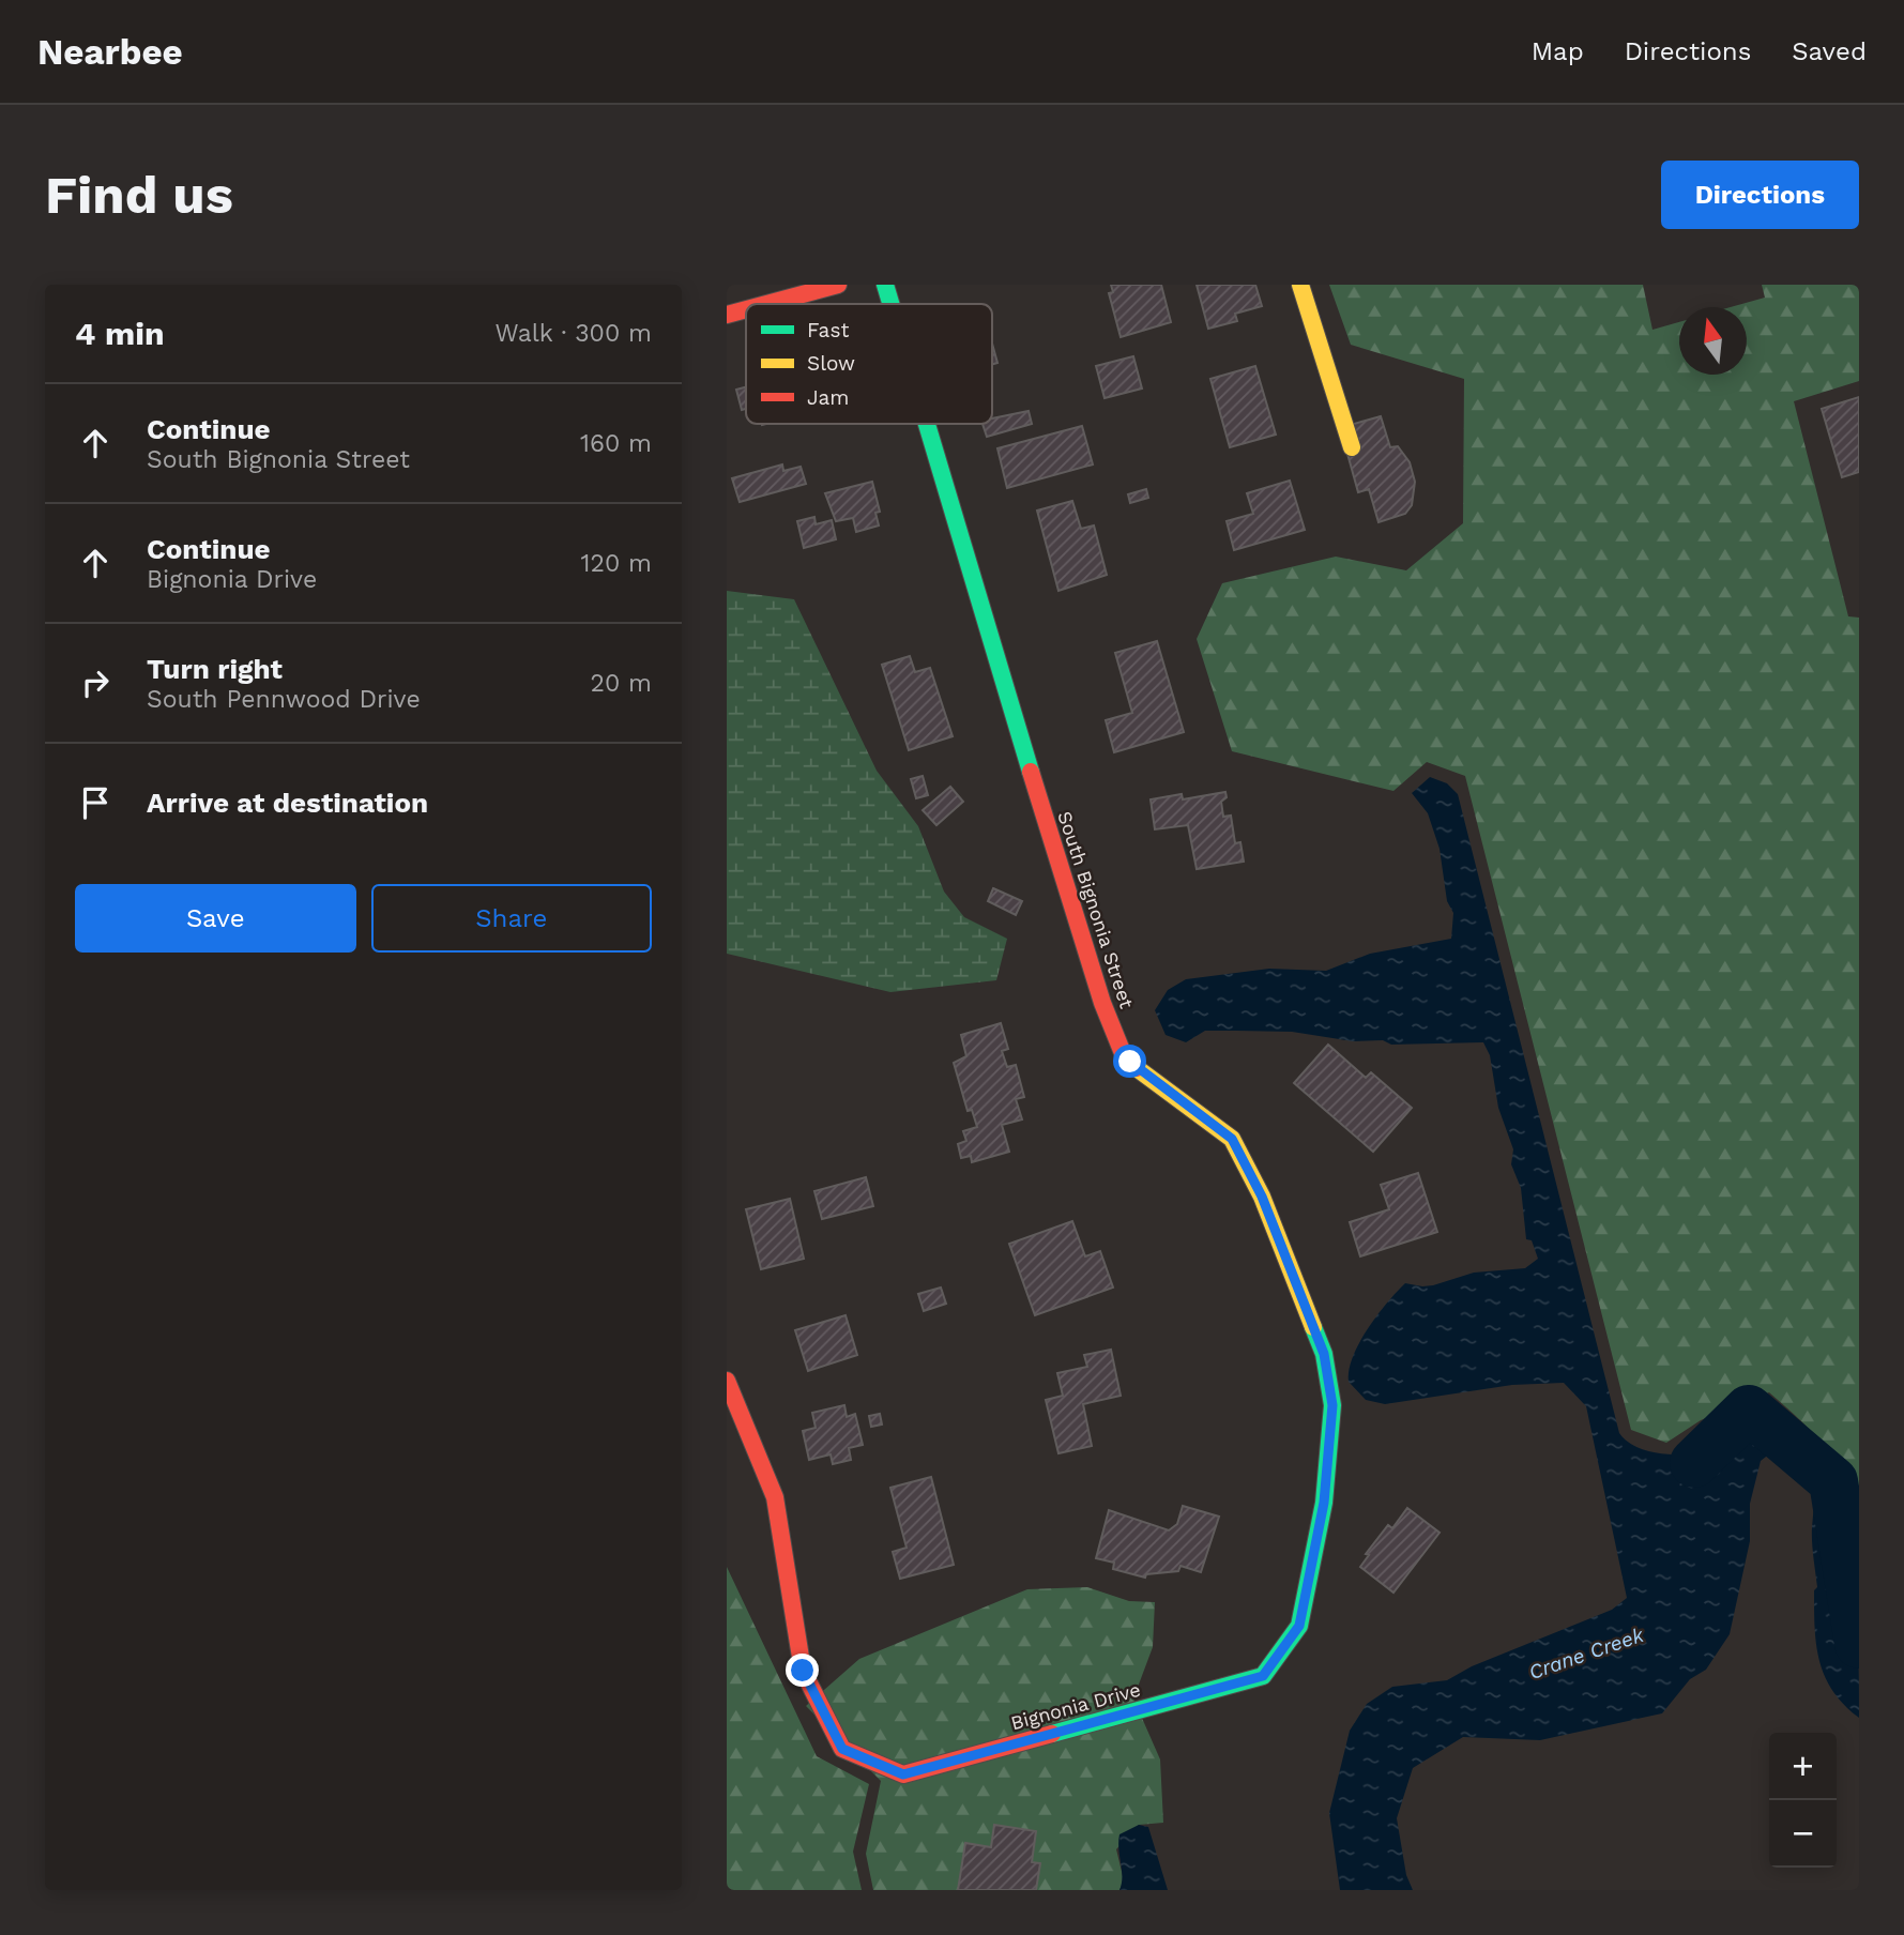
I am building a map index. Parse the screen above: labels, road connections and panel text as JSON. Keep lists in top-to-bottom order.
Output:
{
  "streets": {
    "street": ["South Bignonia Street", "Bignonia Drive"]
  },
  "crossings": [
    ["South Bignonia Street", "Bignonia Drive"]
  ],
  "water": ["Crane Creek"],
  "legend": ["Fast", "Slow", "Jam"],
  "north": "top",
  "page": {
    "header": "Nearbee",
    "nav": ["Map", "Directions", "Saved"],
    "buttons": [
      "Directions",
      ["Save", "Share"]
    ],
    "title": "Find us",
    "heading": ["4 min", "Walk · 300 m"],
    "list": [
      ["Continue", "South Bignonia Street", "160 m"],
      ["Continue", "Bignonia Drive", "120 m"],
      ["Turn right", "South Pennwood Drive", "20 m"],
      "Arrive at destination"
    ],
    "map_buttons": ["+", "−"]
  }
}
